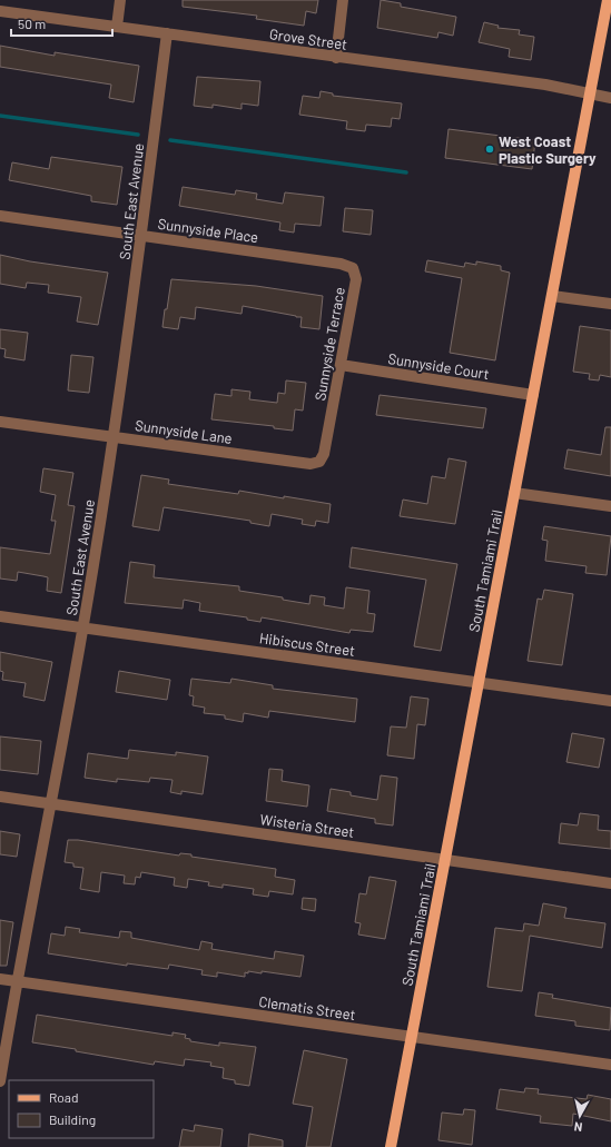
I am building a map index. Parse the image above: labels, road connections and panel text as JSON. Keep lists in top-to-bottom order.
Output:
{
  "streets": {
    "main road": ["South Tamiami Trail"],
    "street": [
      "Grove Street",
      "South East Avenue",
      "Sunnyside Place",
      "Sunnyside Terrace",
      "Sunnyside Court",
      "Sunnyside Lane",
      "Hibiscus Street",
      "Wisteria Street",
      "Clematis Street"
    ]
  },
  "crossings": [
    ["Grove Street", "South East Avenue"],
    ["Grove Street", "South Tamiami Trail"],
    ["South East Avenue", "Sunnyside Place"],
    ["South East Avenue", "Sunnyside Lane"],
    ["South East Avenue", "Hibiscus Street"],
    ["South East Avenue", "Wisteria Street"],
    ["South East Avenue", "Clematis Street"],
    ["Sunnyside Place", "Sunnyside Terrace"],
    ["Sunnyside Terrace", "Sunnyside Court"],
    ["Sunnyside Terrace", "Sunnyside Lane"],
    ["Sunnyside Court", "South Tamiami Trail"],
    ["South Tamiami Trail", "Hibiscus Street"],
    ["South Tamiami Trail", "Wisteria Street"],
    ["South Tamiami Trail", "Clematis Street"]
  ],
  "places": ["West Coast Plastic Surgery"],
  "legend": ["Road", "Building"],
  "scale_bar": "50 m",
  "north": "bottom"
}
